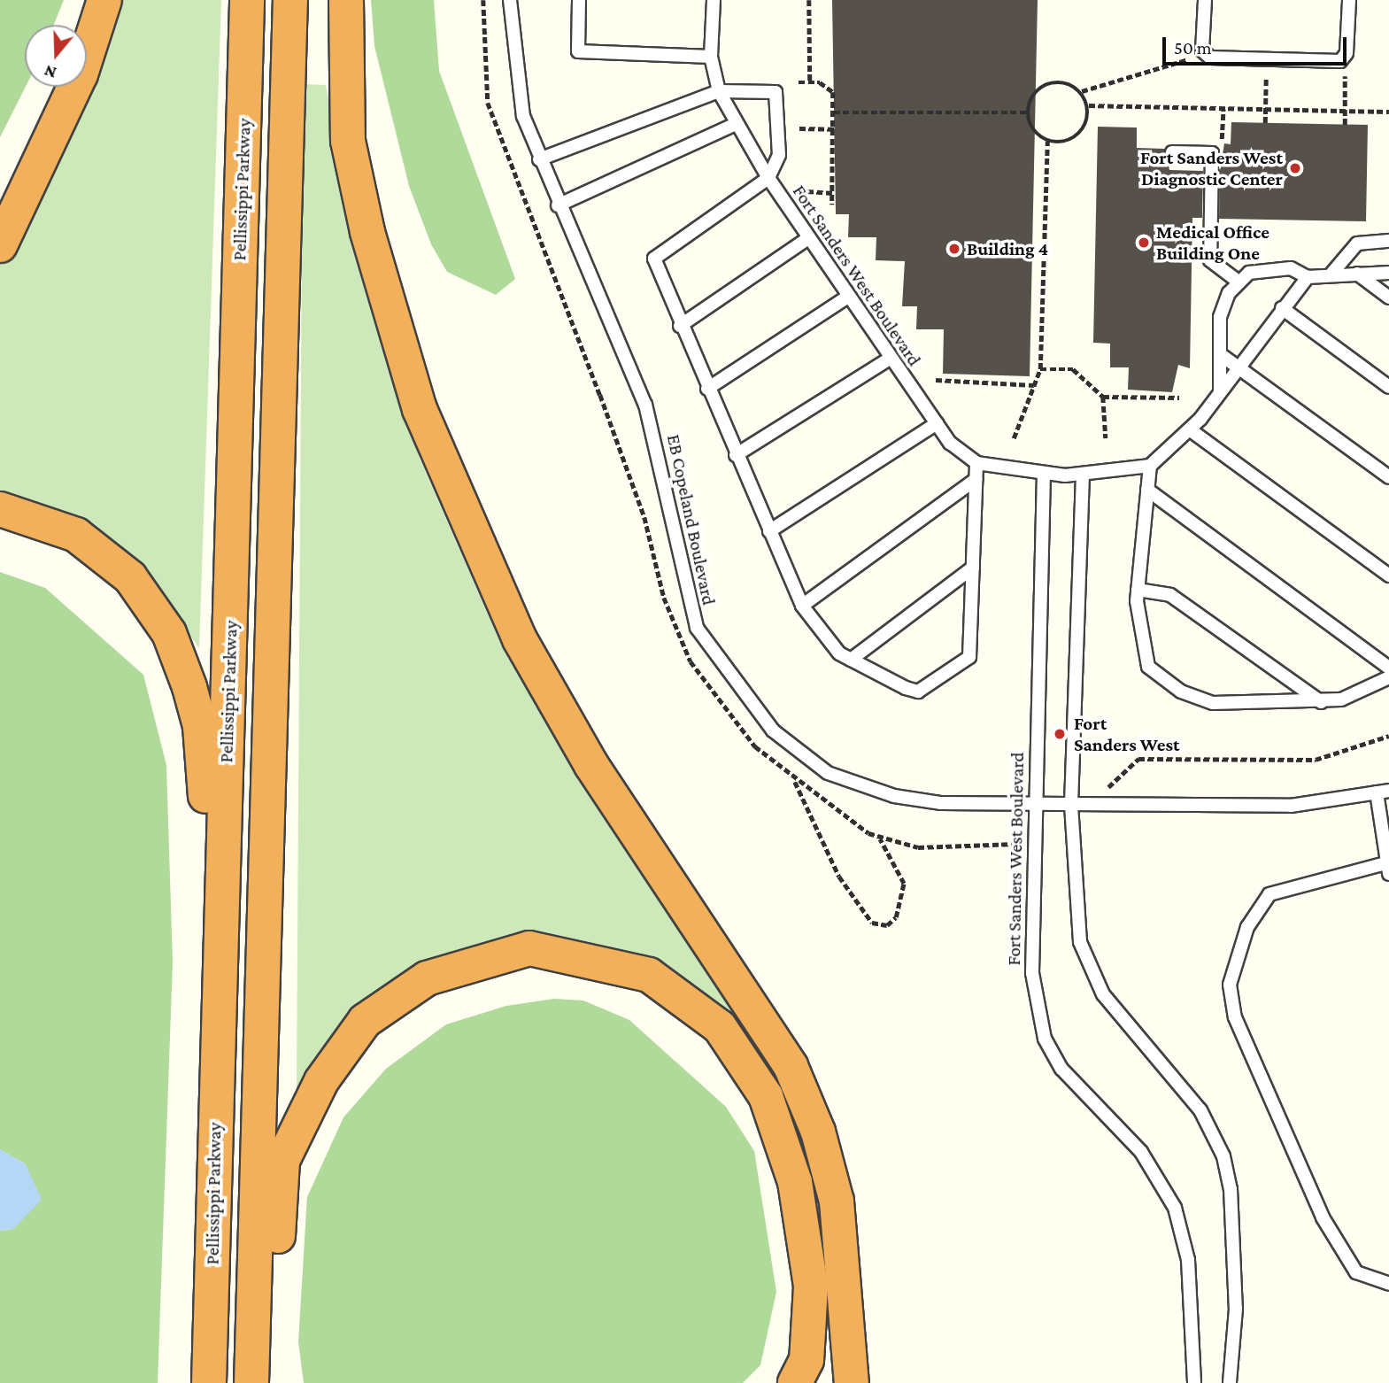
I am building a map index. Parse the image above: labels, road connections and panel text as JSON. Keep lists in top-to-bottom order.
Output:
{
  "streets": {
    "highway": ["Pellissippi Parkway"],
    "lane": ["Fort Sanders West Boulevard", "EB Copeland Boulevard"]
  },
  "crossings": [
    ["Fort Sanders West Boulevard", "EB Copeland Boulevard"]
  ],
  "places": [
    "Fort Sanders West Diagnostic Center",
    "Medical Office Building One",
    "Building 4",
    "Fort Sanders West"
  ],
  "scale_bar": "50 m",
  "north": "bottom"
}
